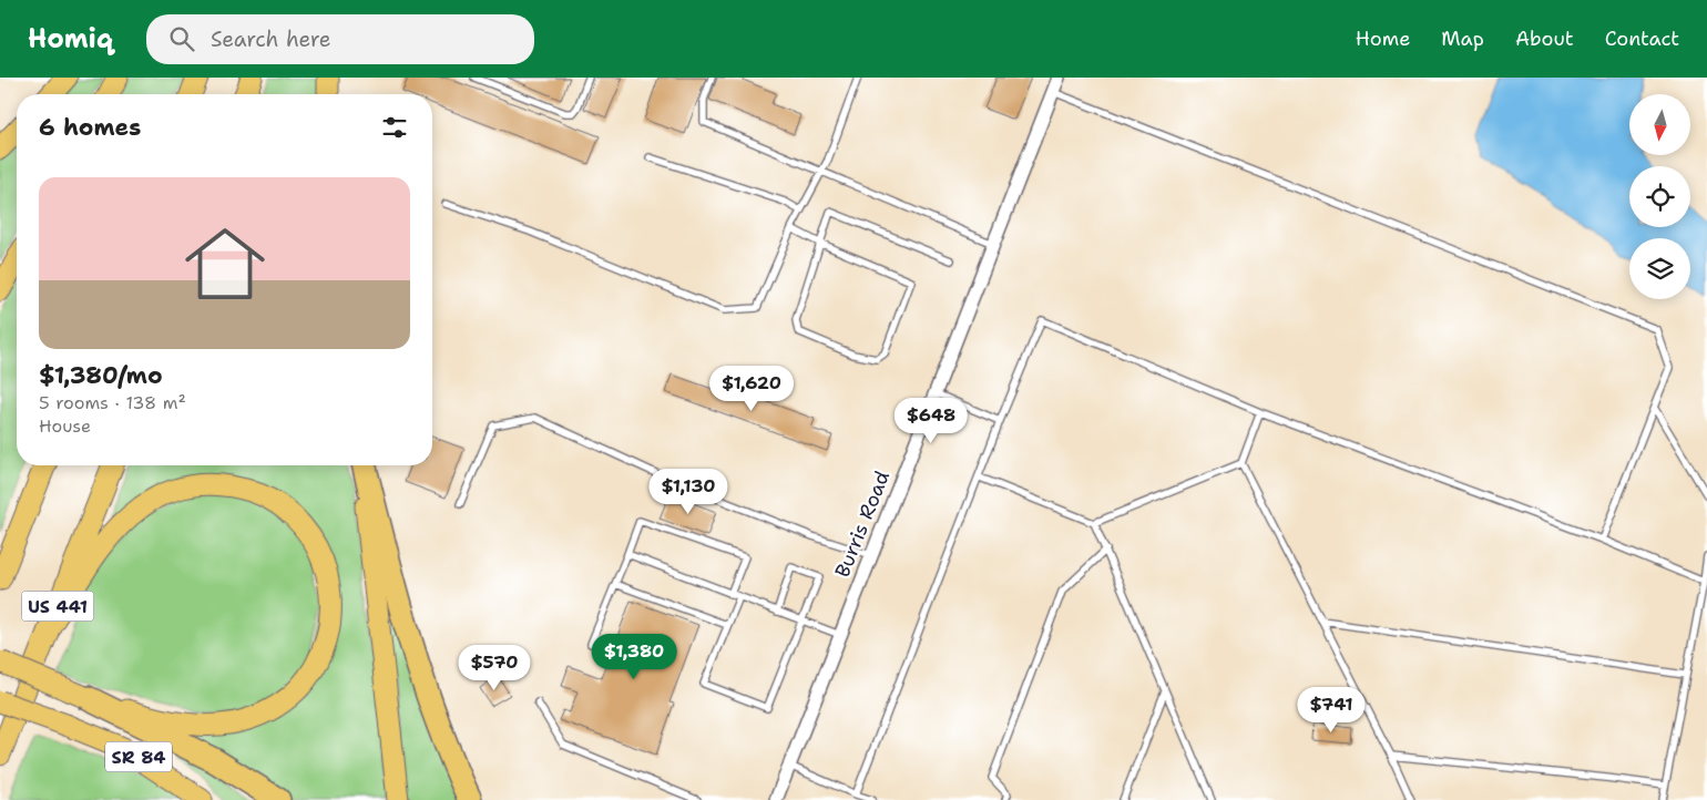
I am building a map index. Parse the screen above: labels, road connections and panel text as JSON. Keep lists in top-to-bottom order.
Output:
{
  "streets": {
    "main road": ["US 441", "SR 84"],
    "street": ["Burris Road"]
  },
  "north": "bottom",
  "page": {
    "header": "Homiq",
    "search": "Search here",
    "nav": [
      "Home",
      "Map",
      "About",
      "Contact"
    ],
    "heading": "6 homes",
    "list": [
      {
        "name": "$1,380/mo",
        "note": "5 rooms · 138 m² · House"
      }
    ],
    "price": [
      "$1,620",
      "$648",
      "$1,130",
      "$1,380",
      "$570",
      "$741"
    ]
  }
}
